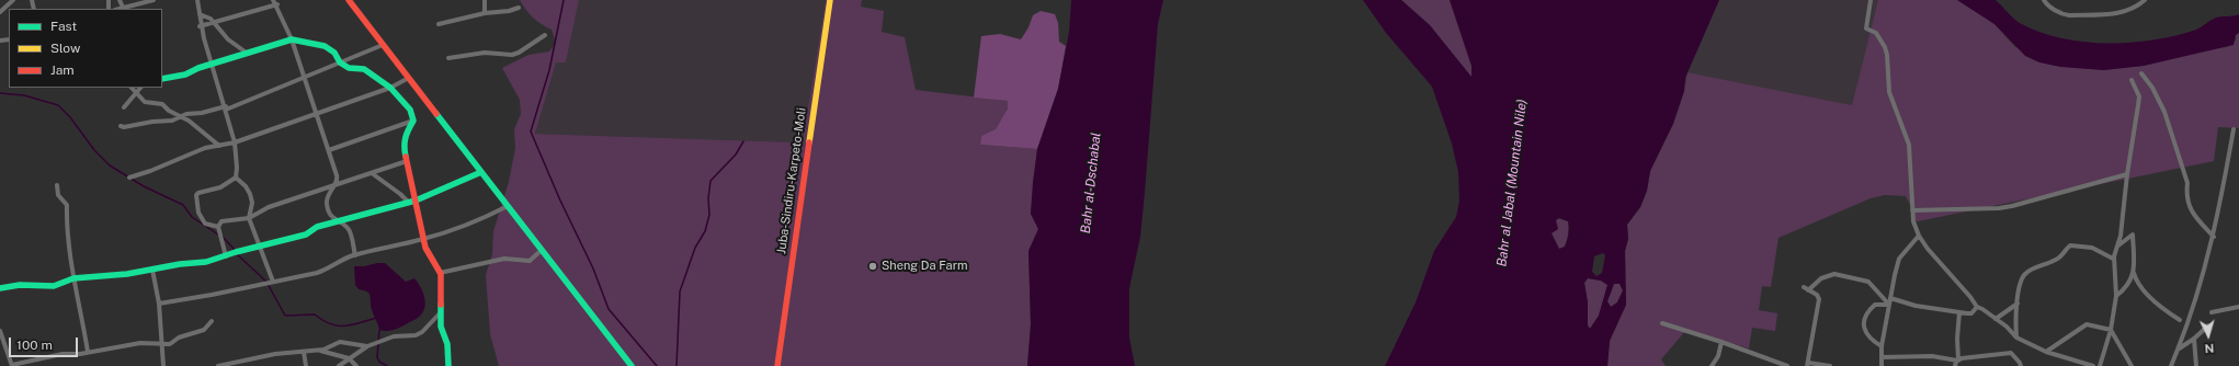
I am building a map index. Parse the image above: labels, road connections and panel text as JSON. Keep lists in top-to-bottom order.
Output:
{
  "streets": {
    "street": ["Juba-Sindiru-Karpeto-Moli"]
  },
  "water": ["Bahr al-Dschabal", "Bahr al Jabal (Mountain Nile)"],
  "places": ["Sheng Da Farm"],
  "legend": ["Fast", "Slow", "Jam"],
  "scale_bar": "100 m",
  "north": "bottom"
}
